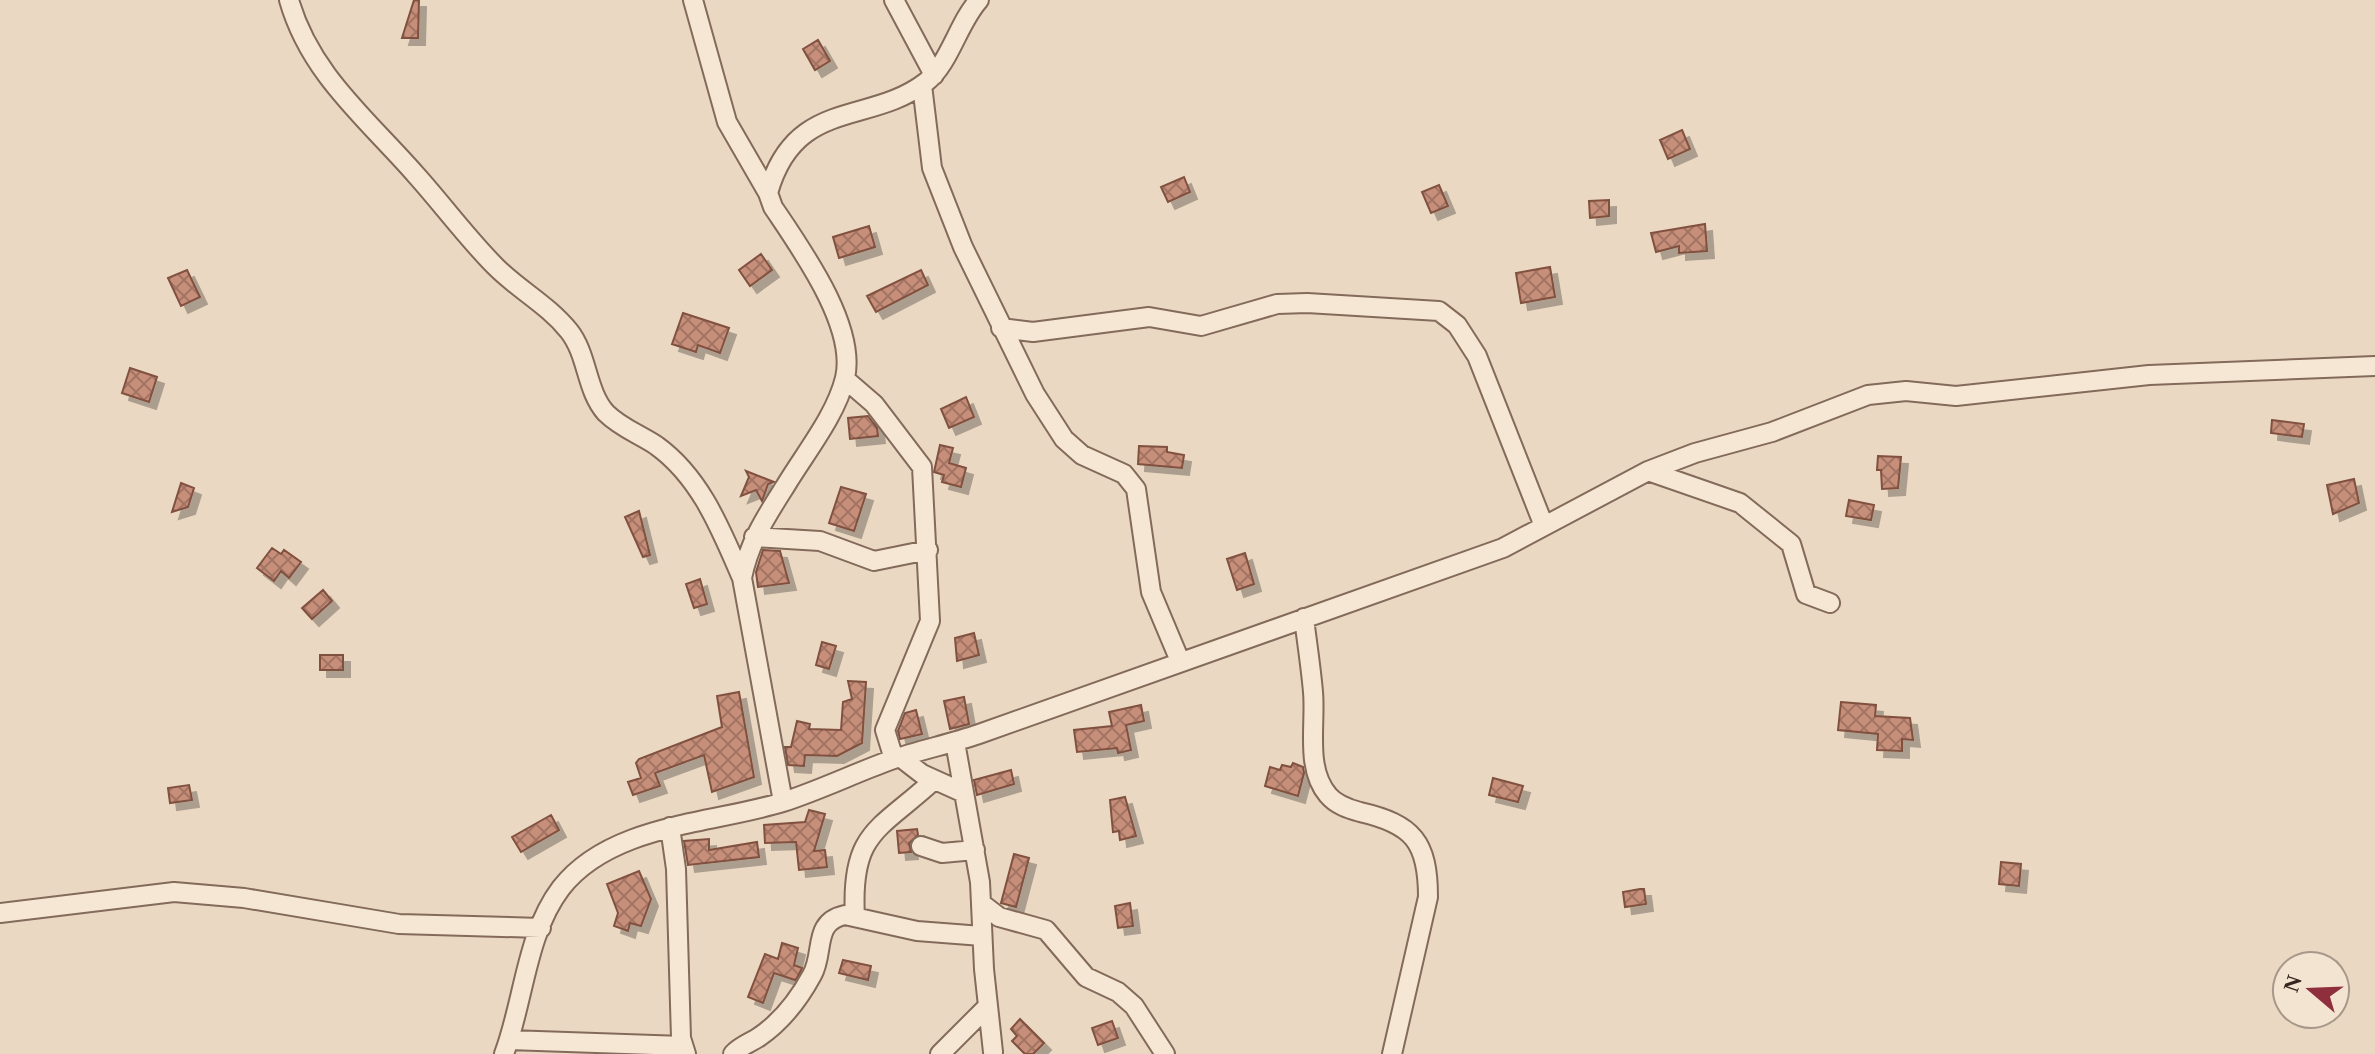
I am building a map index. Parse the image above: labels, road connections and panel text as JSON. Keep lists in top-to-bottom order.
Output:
{
  "north": "left"
}
